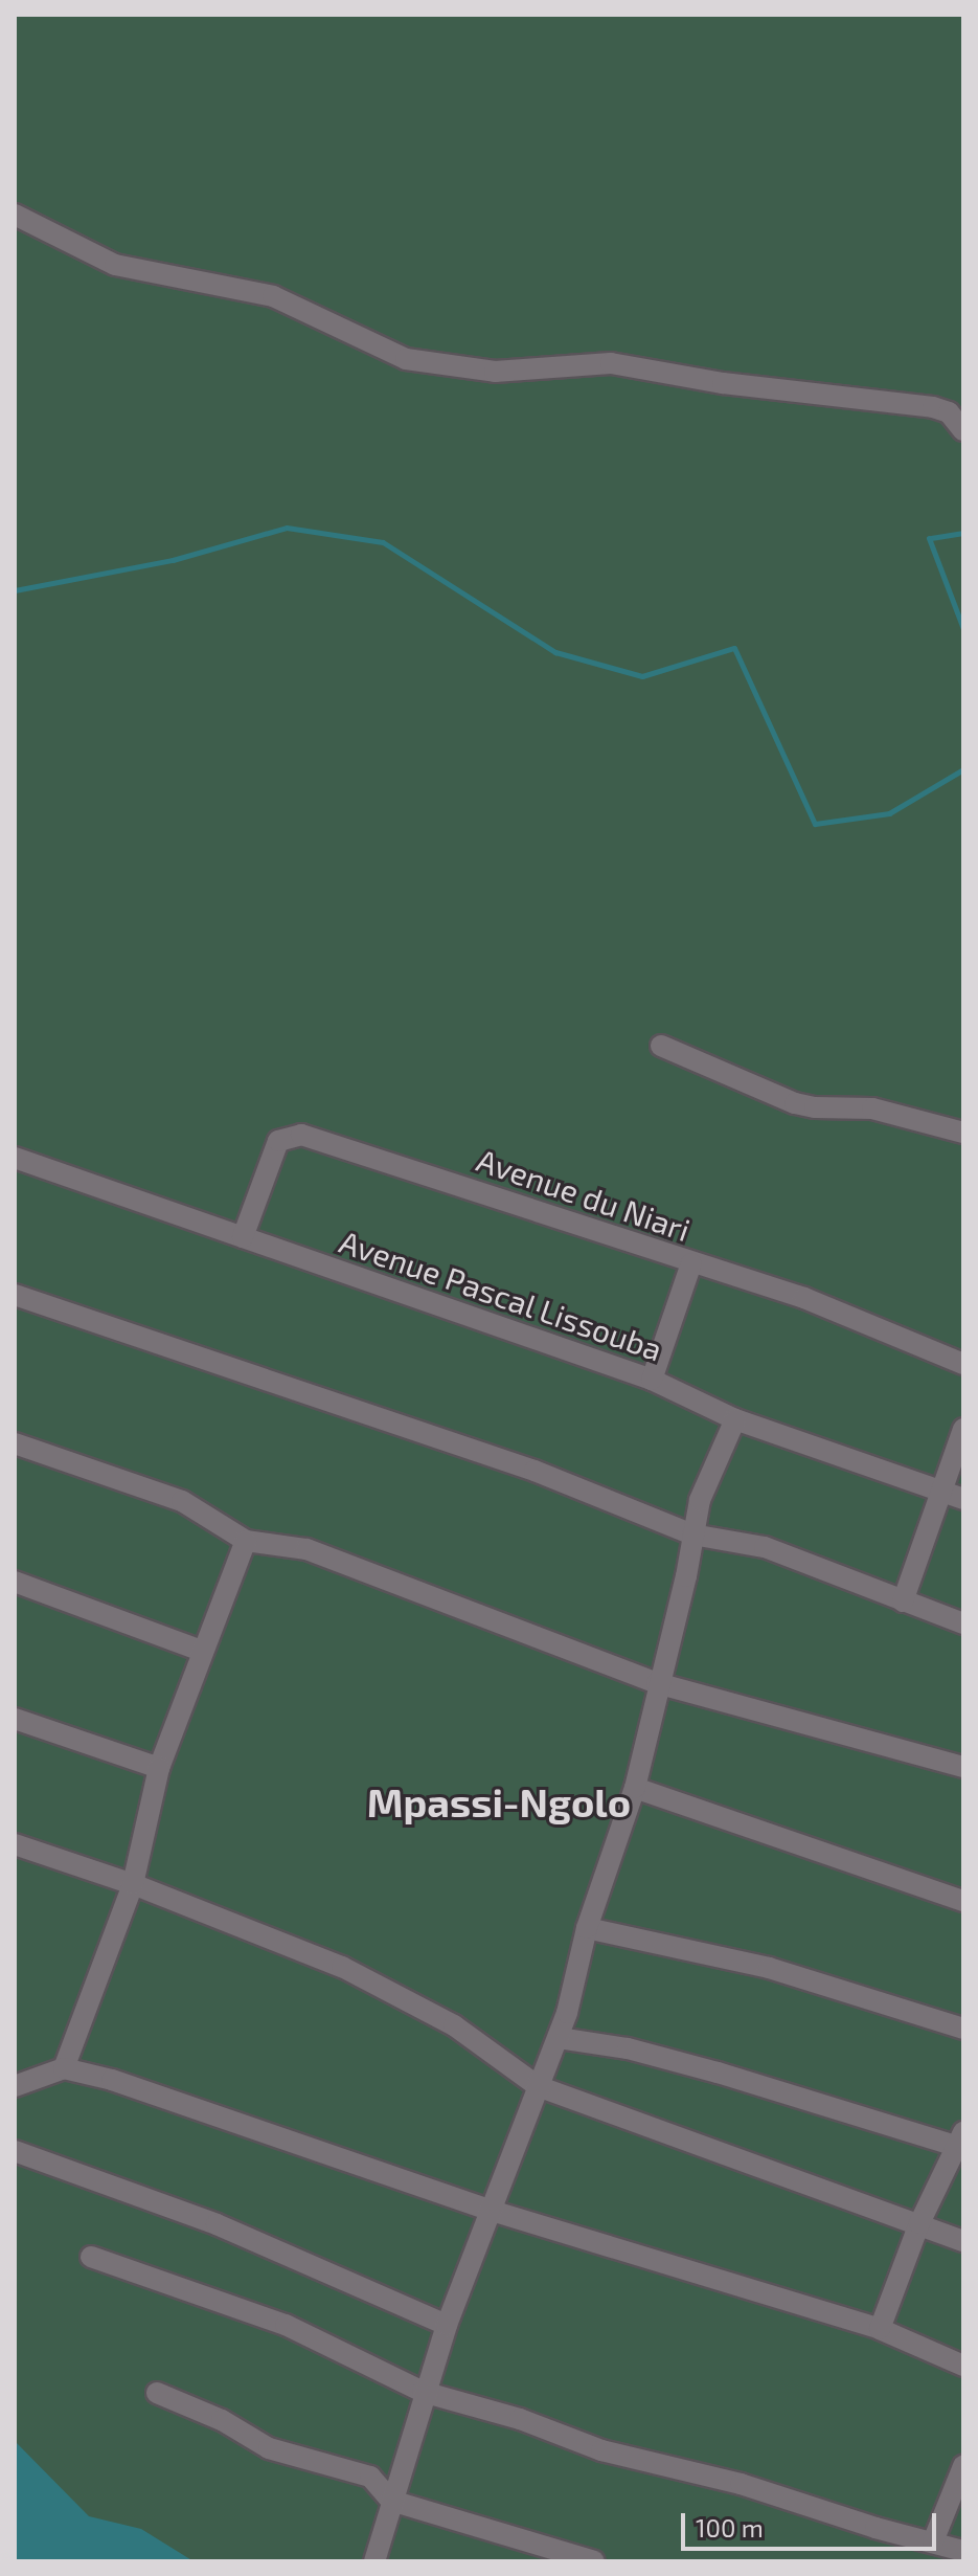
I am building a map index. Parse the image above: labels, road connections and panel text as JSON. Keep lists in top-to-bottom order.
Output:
{
  "streets": {
    "street": ["Avenue du Niari", "Avenue Pascal Lissouba"]
  },
  "crossings": [
    ["Avenue du Niari", "Avenue Pascal Lissouba"]
  ],
  "districts": ["Mpassi-Ngolo"],
  "scale_bar": "100 m"
}
